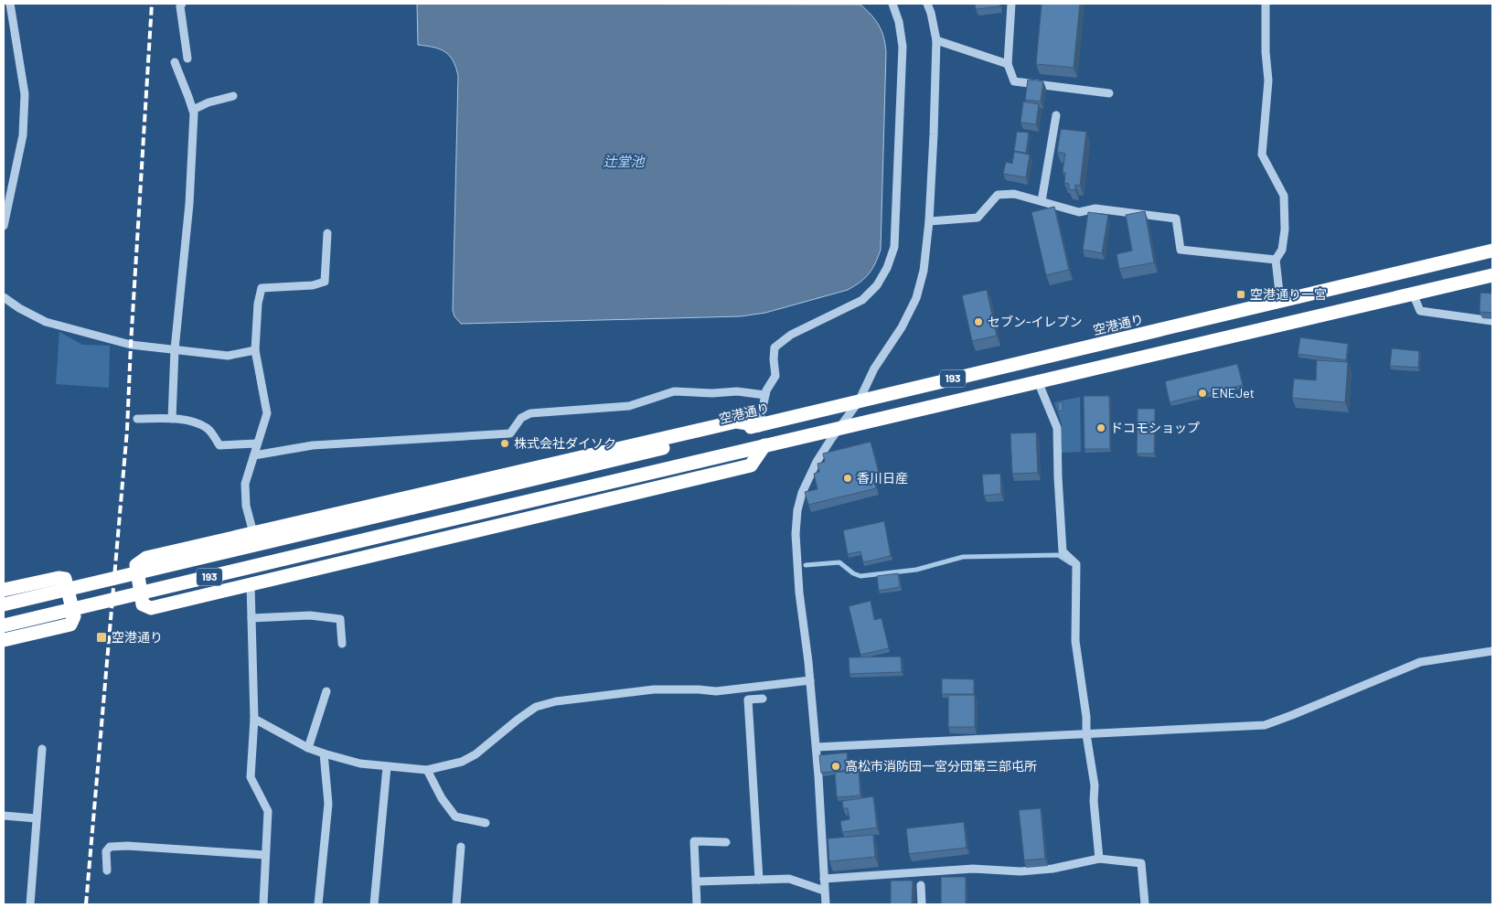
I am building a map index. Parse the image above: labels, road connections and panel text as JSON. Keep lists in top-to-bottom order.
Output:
{
  "streets": {
    "highway": ["空港通り", "193"]
  },
  "water": ["辻堂池"],
  "places": {
    "transit": ["空港通り一宮", "空港通り"],
    "other": [
      "セブン-イレブン",
      "ENEJet",
      "ドコモショップ",
      "株式会社ダイソク",
      "香川日産",
      "高松市消防団一宮分団第三部屯所"
    ]
  }
}
